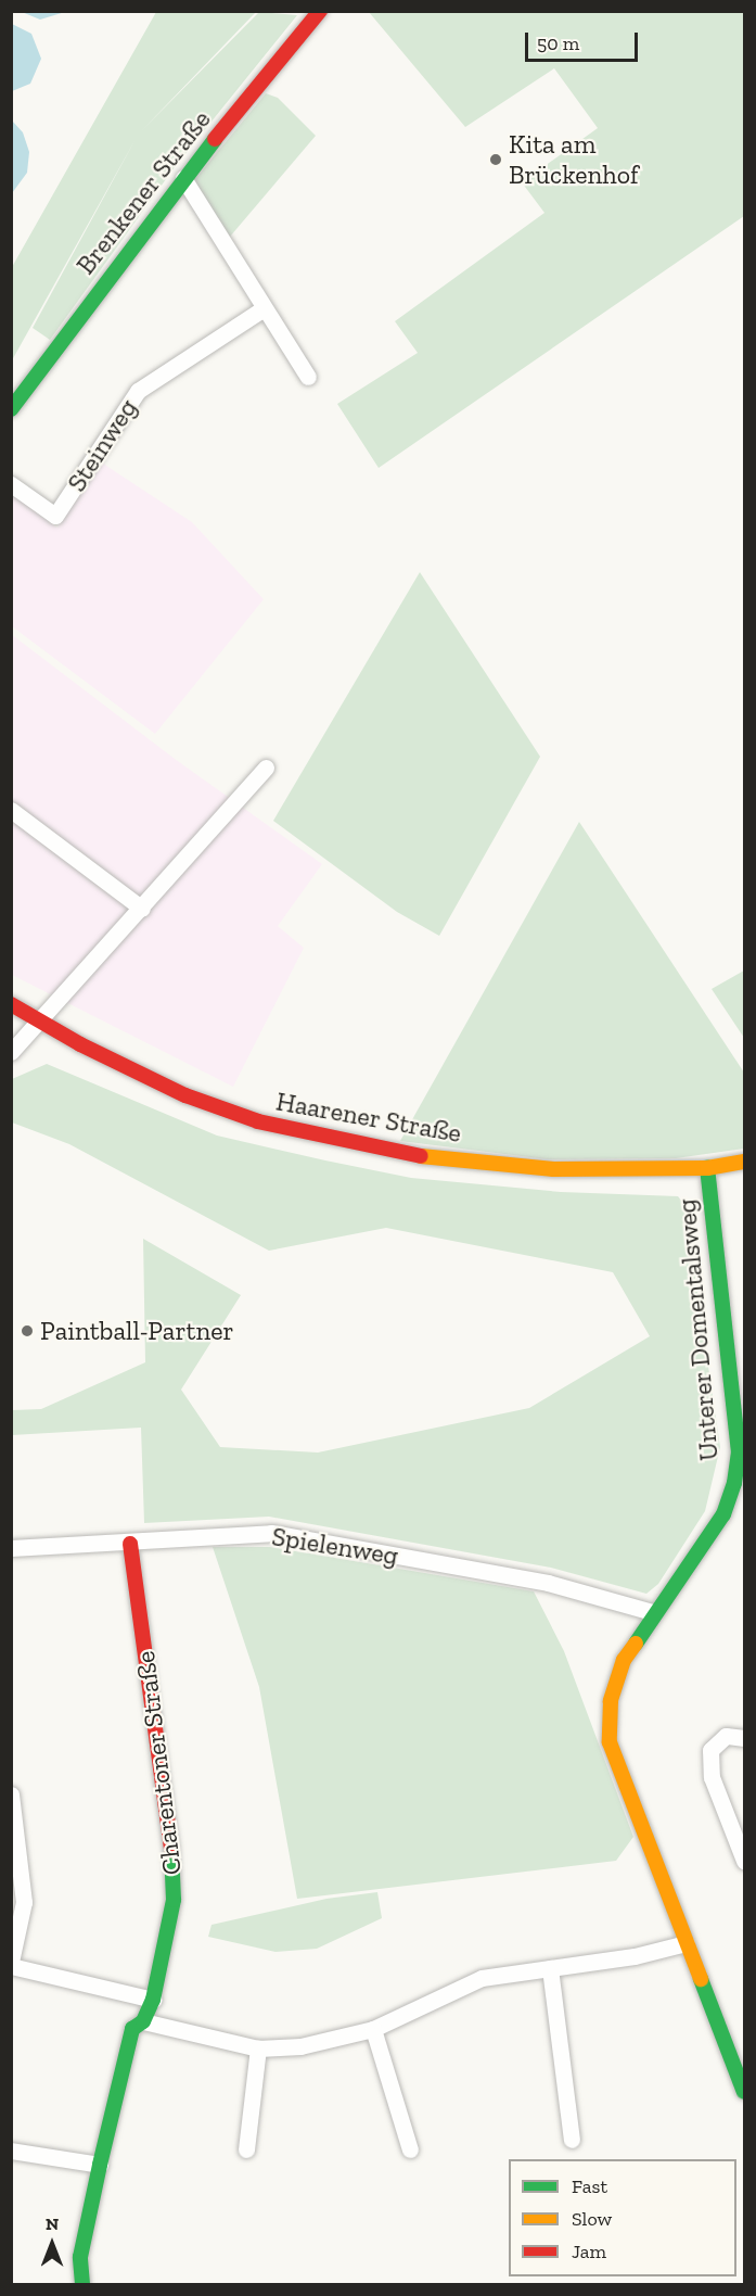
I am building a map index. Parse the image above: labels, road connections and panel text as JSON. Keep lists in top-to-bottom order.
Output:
{
  "streets": {
    "street": [
      "Brenkener Straße",
      "Steinweg",
      "Haarener Straße",
      "Unterer Domentalsweg",
      "Spielenweg",
      "Charentoner Straße"
    ]
  },
  "crossings": [
    ["Haarener Straße", "Unterer Domentalsweg"],
    ["Unterer Domentalsweg", "Spielenweg"],
    ["Spielenweg", "Charentoner Straße"]
  ],
  "places": ["Kita am Brückenhof", "Paintball-Partner"],
  "legend": ["Fast", "Slow", "Jam"],
  "scale_bar": "50 m",
  "north": "top"
}
